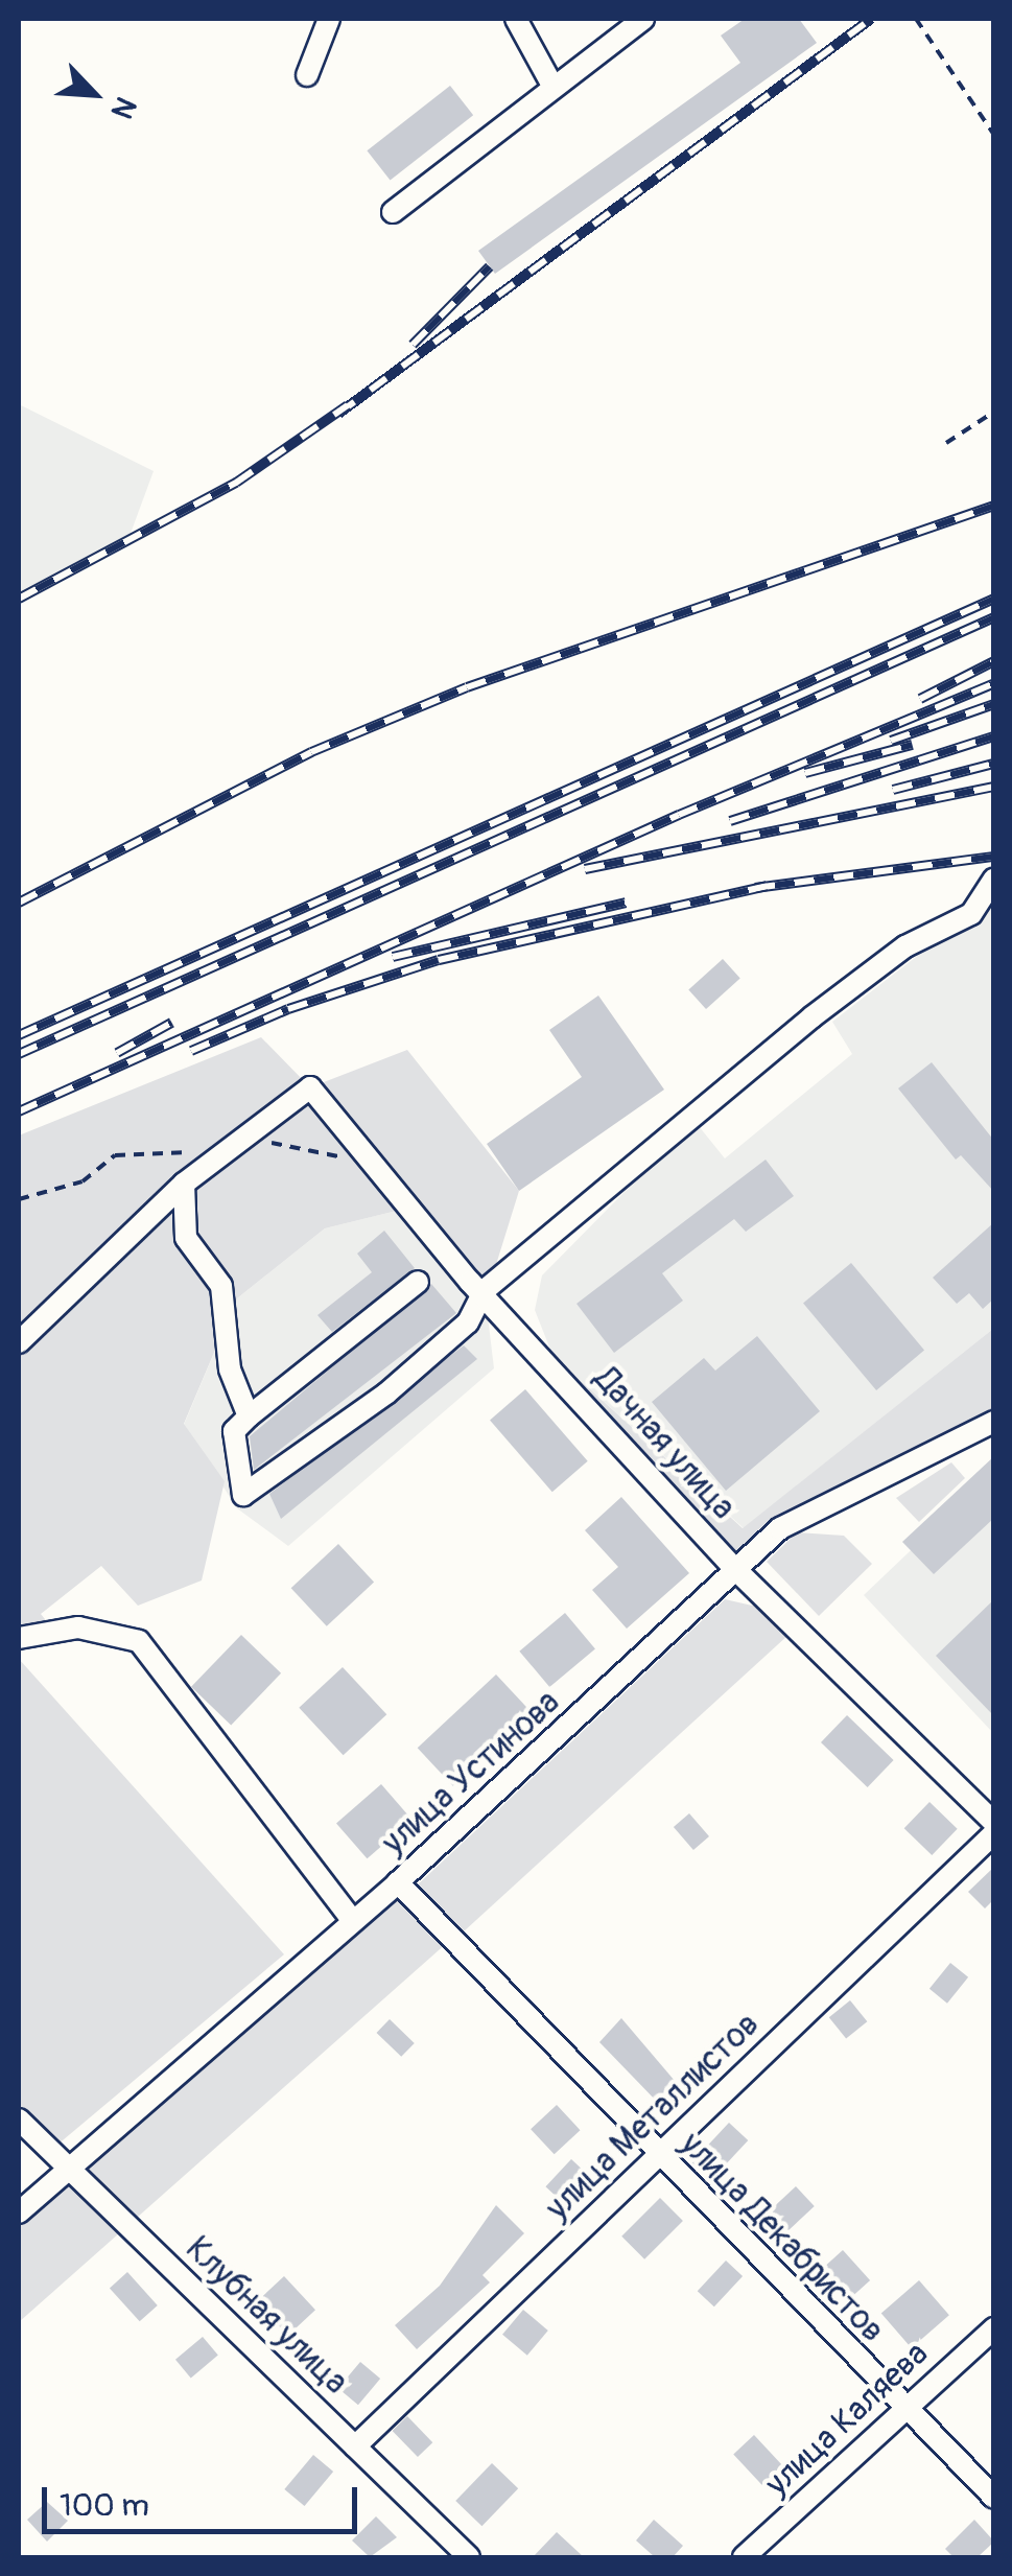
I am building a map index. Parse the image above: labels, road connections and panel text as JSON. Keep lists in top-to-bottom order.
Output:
{
  "streets": {
    "street": [
      "Дачная улица",
      "улица Устинова",
      "улица Металлистов",
      "улица Декабристов",
      "Клубная улица",
      "улица Каляева"
    ]
  },
  "crossings": [
    ["Дачная улица", "улица Устинова"],
    ["улица Устинова", "улица Декабристов"],
    ["улица Устинова", "Клубная улица"],
    ["улица Металлистов", "улица Декабристов"],
    ["улица Металлистов", "Клубная улица"],
    ["улица Декабристов", "улица Каляева"]
  ],
  "scale_bar": "100 m",
  "north": "bottom right"
}
